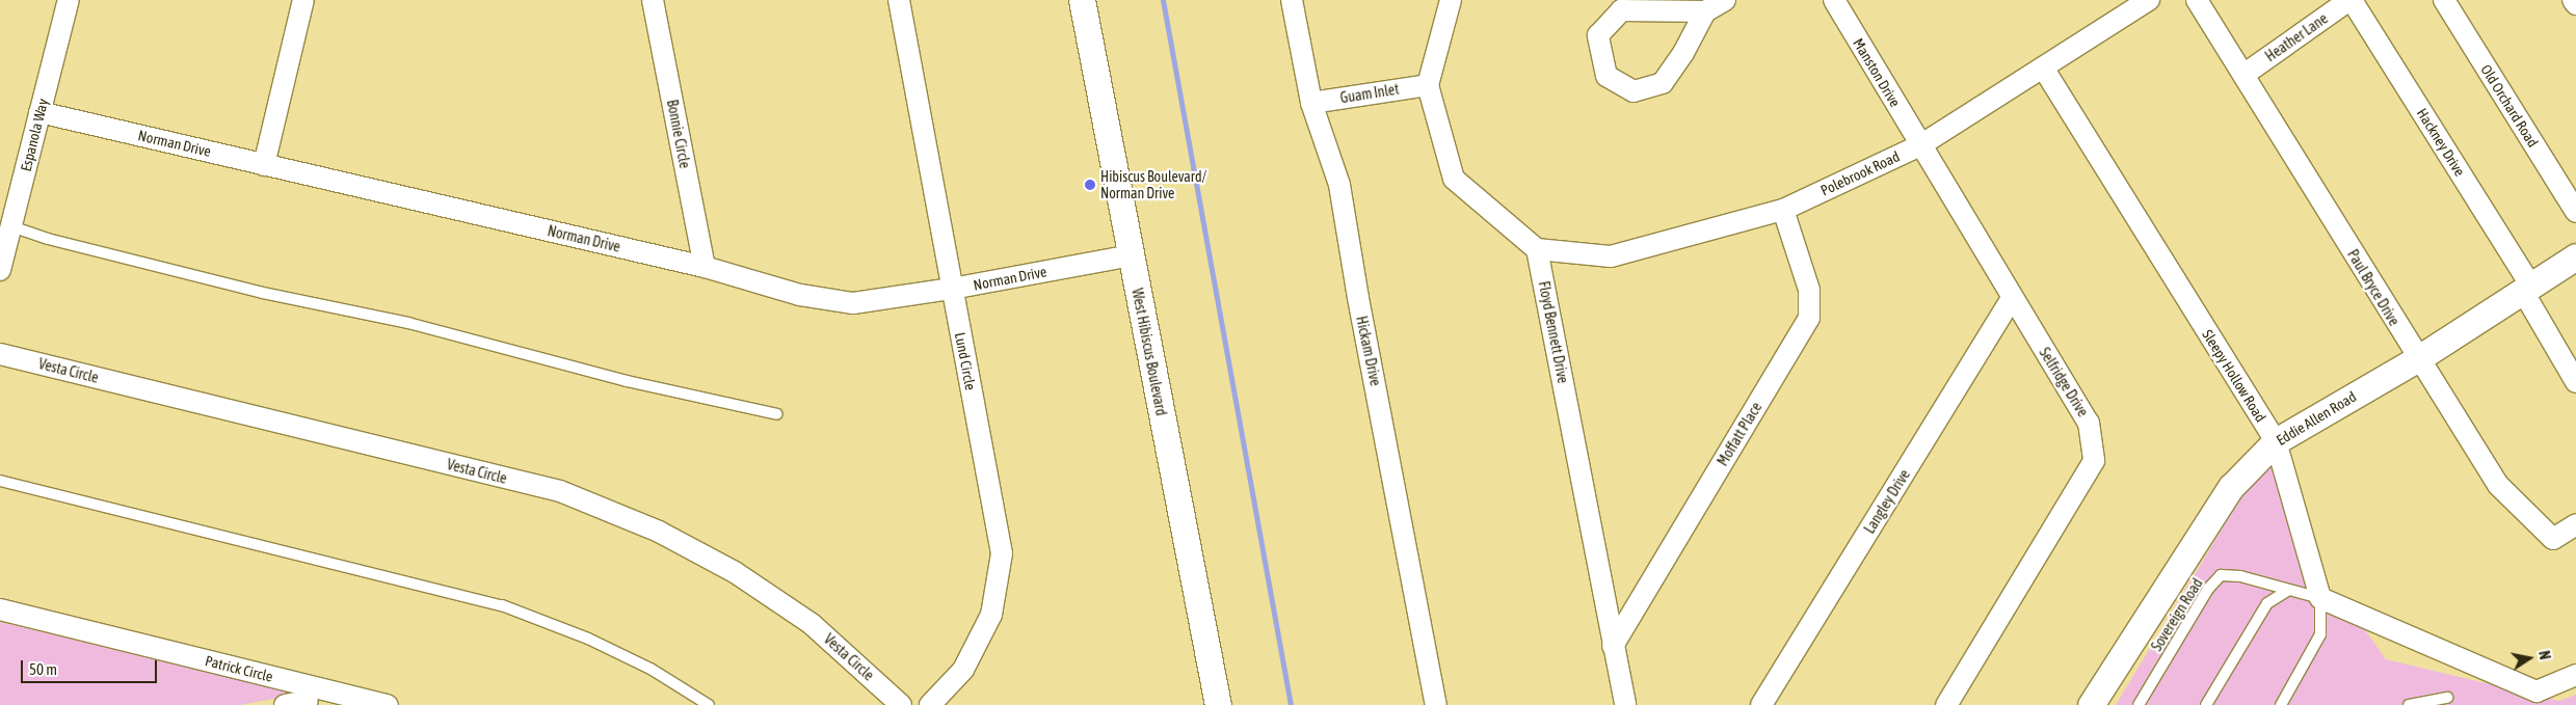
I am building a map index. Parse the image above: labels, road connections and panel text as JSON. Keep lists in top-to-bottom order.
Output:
{
  "streets": {
    "street": [
      "Heather Lane",
      "Manston Drive",
      "Guam Inlet",
      "Old Orchard Road",
      "Bonnie Circle",
      "Espanola Way",
      "Hackney Drive",
      "Norman Drive",
      "Polebrook Road",
      "Paul Bryce Drive",
      "Floyd Bennett Drive",
      "Hickam Drive",
      "West Hibiscus Boulevard",
      "Lund Circle",
      "Vesta Circle",
      "Sleepy Hollow Road",
      "Selfridge Drive",
      "Eddie Allen Road",
      "Moffatt Place",
      "Langley Drive",
      "Patrick Circle"
    ],
    "lane": ["Sovereign Road"]
  },
  "crossings": [
    ["Heather Lane", "Hackney Drive"],
    ["Heather Lane", "Paul Bryce Drive"],
    ["Manston Drive", "Polebrook Road"],
    ["Manston Drive", "Selfridge Drive"],
    ["Guam Inlet", "Hickam Drive"],
    ["Bonnie Circle", "Norman Drive"],
    ["Espanola Way", "Norman Drive"],
    ["Hackney Drive", "Eddie Allen Road"],
    ["Norman Drive", "West Hibiscus Boulevard"],
    ["Norman Drive", "Lund Circle"],
    ["Polebrook Road", "Floyd Bennett Drive"],
    ["Polebrook Road", "Sleepy Hollow Road"],
    ["Polebrook Road", "Selfridge Drive"],
    ["Polebrook Road", "Moffatt Place"],
    ["Paul Bryce Drive", "Eddie Allen Road"],
    ["Floyd Bennett Drive", "Moffatt Place"],
    ["Sleepy Hollow Road", "Eddie Allen Road"],
    ["Sleepy Hollow Road", "Sovereign Road"],
    ["Selfridge Drive", "Langley Drive"]
  ],
  "places": ["Hibiscus Boulevard/ Norman Drive"],
  "scale_bar": "50 m",
  "north": "right"
}
